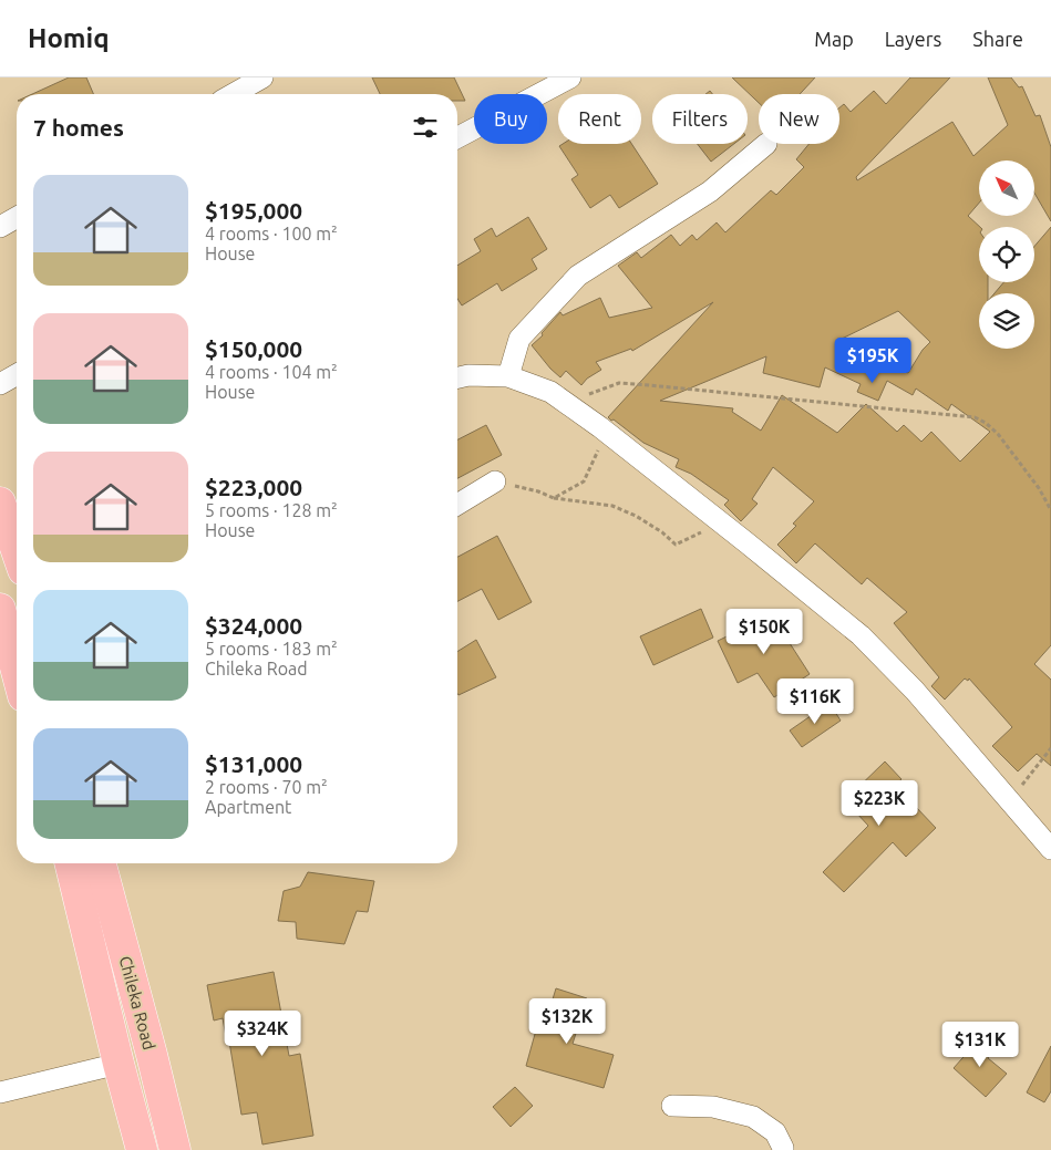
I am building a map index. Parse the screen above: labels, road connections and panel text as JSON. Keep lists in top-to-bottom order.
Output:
{
  "streets": {
    "highway": ["Chileka Road"]
  },
  "north": "top left",
  "page": {
    "header": "Homiq",
    "nav": ["Map", "Layers", "Share"],
    "chip": [
      "Buy",
      "Rent",
      "Filters",
      "New"
    ],
    "heading": "7 homes",
    "list": [
      {
        "name": "$195,000",
        "note": "4 rooms · 100 m² · House"
      },
      {
        "name": "$150,000",
        "note": "4 rooms · 104 m² · House"
      },
      {
        "name": "$223,000",
        "note": "5 rooms · 128 m² · House"
      },
      {
        "name": "$324,000",
        "note": "5 rooms · 183 m² · Chileka Road"
      },
      {
        "name": "$131,000",
        "note": "2 rooms · 70 m² · Apartment"
      }
    ],
    "price": [
      "$195K",
      "$150K",
      "$116K",
      "$223K",
      "$132K",
      "$324K",
      "$131K"
    ]
  }
}
